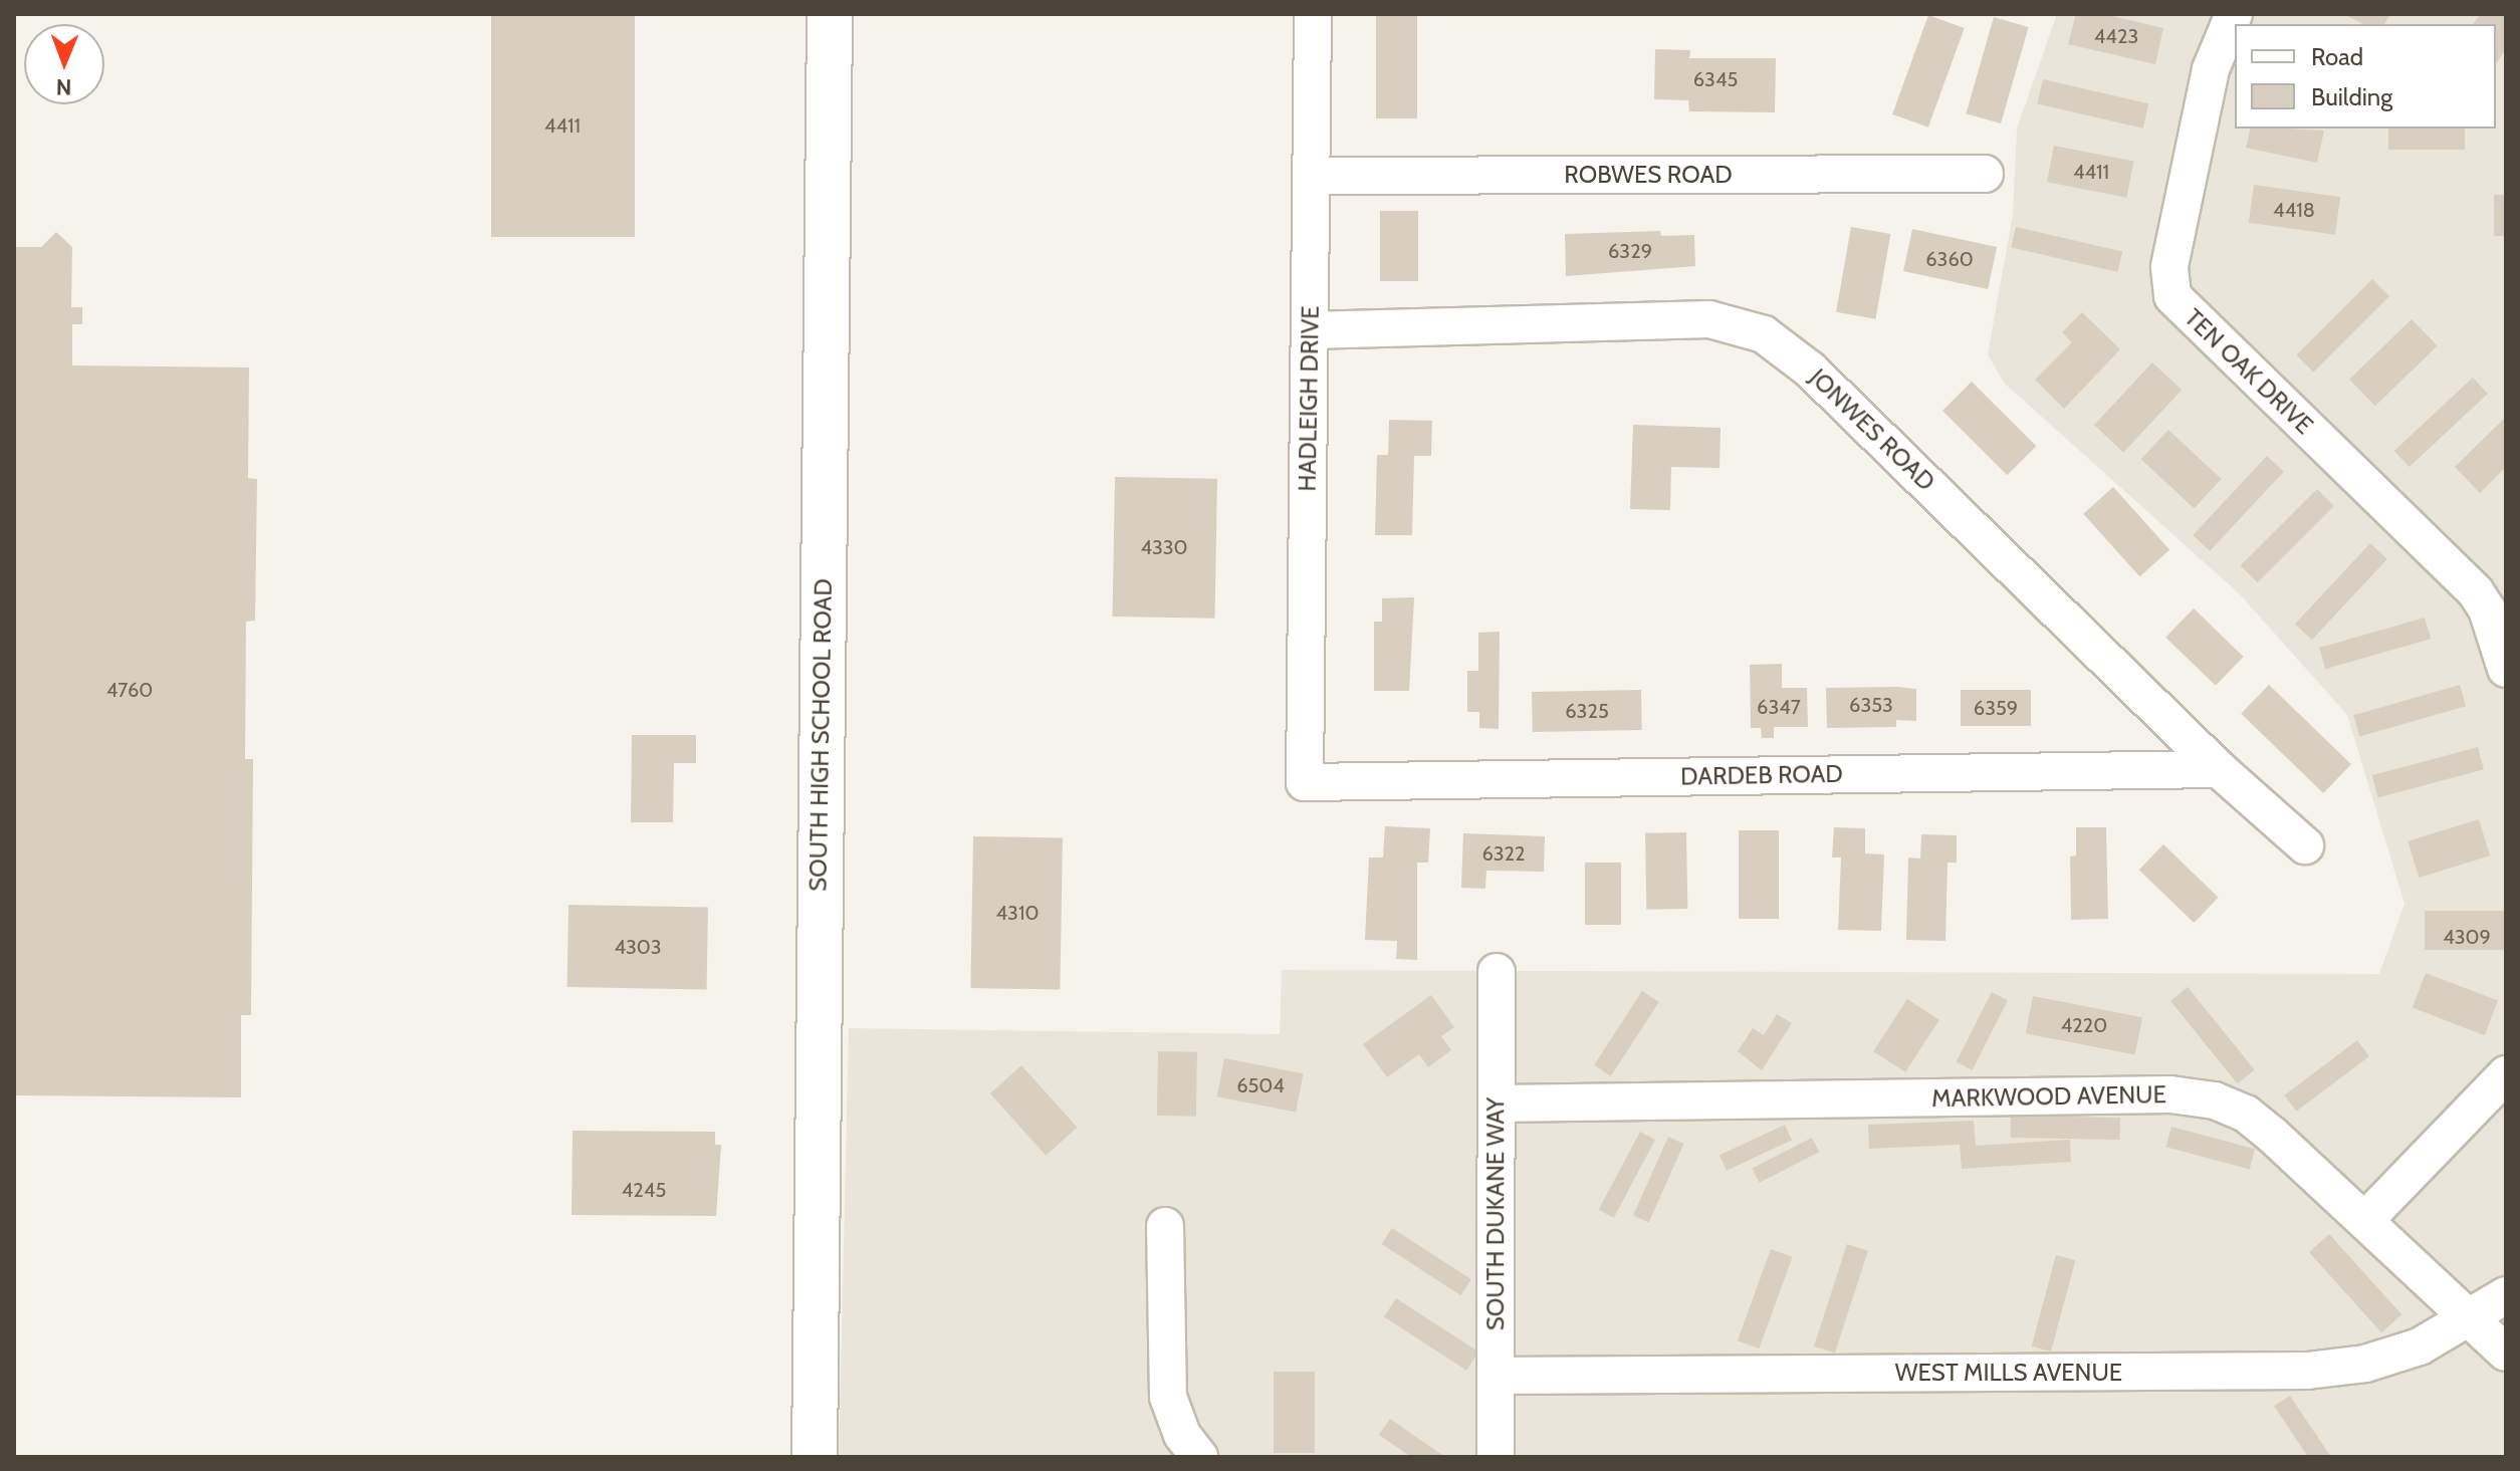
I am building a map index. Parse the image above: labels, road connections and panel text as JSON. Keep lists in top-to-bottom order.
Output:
{
  "streets": {
    "street": [
      "ROBWES ROAD",
      "TEN OAK DRIVE",
      "HADLEIGH DRIVE",
      "JONWES ROAD",
      "SOUTH HIGH SCHOOL ROAD",
      "DARDEB ROAD",
      "MARKWOOD AVENUE",
      "SOUTH DUKANE WAY",
      "WEST MILLS AVENUE"
    ]
  },
  "crossings": [
    ["ROBWES ROAD", "HADLEIGH DRIVE"],
    ["HADLEIGH DRIVE", "JONWES ROAD"],
    ["HADLEIGH DRIVE", "DARDEB ROAD"],
    ["JONWES ROAD", "DARDEB ROAD"],
    ["MARKWOOD AVENUE", "SOUTH DUKANE WAY"],
    ["MARKWOOD AVENUE", "WEST MILLS AVENUE"],
    ["SOUTH DUKANE WAY", "WEST MILLS AVENUE"]
  ],
  "house_numbers": [
    "4423",
    "6345",
    "4411",
    "4411",
    "4418",
    "6329",
    "6360",
    "4330",
    "4760",
    "6353",
    "6347",
    "6359",
    "6325",
    "6322",
    "4310",
    "4309",
    "4303",
    "4220",
    "6504",
    "4245"
  ],
  "legend": ["Road", "Building"],
  "north": "bottom"
}
